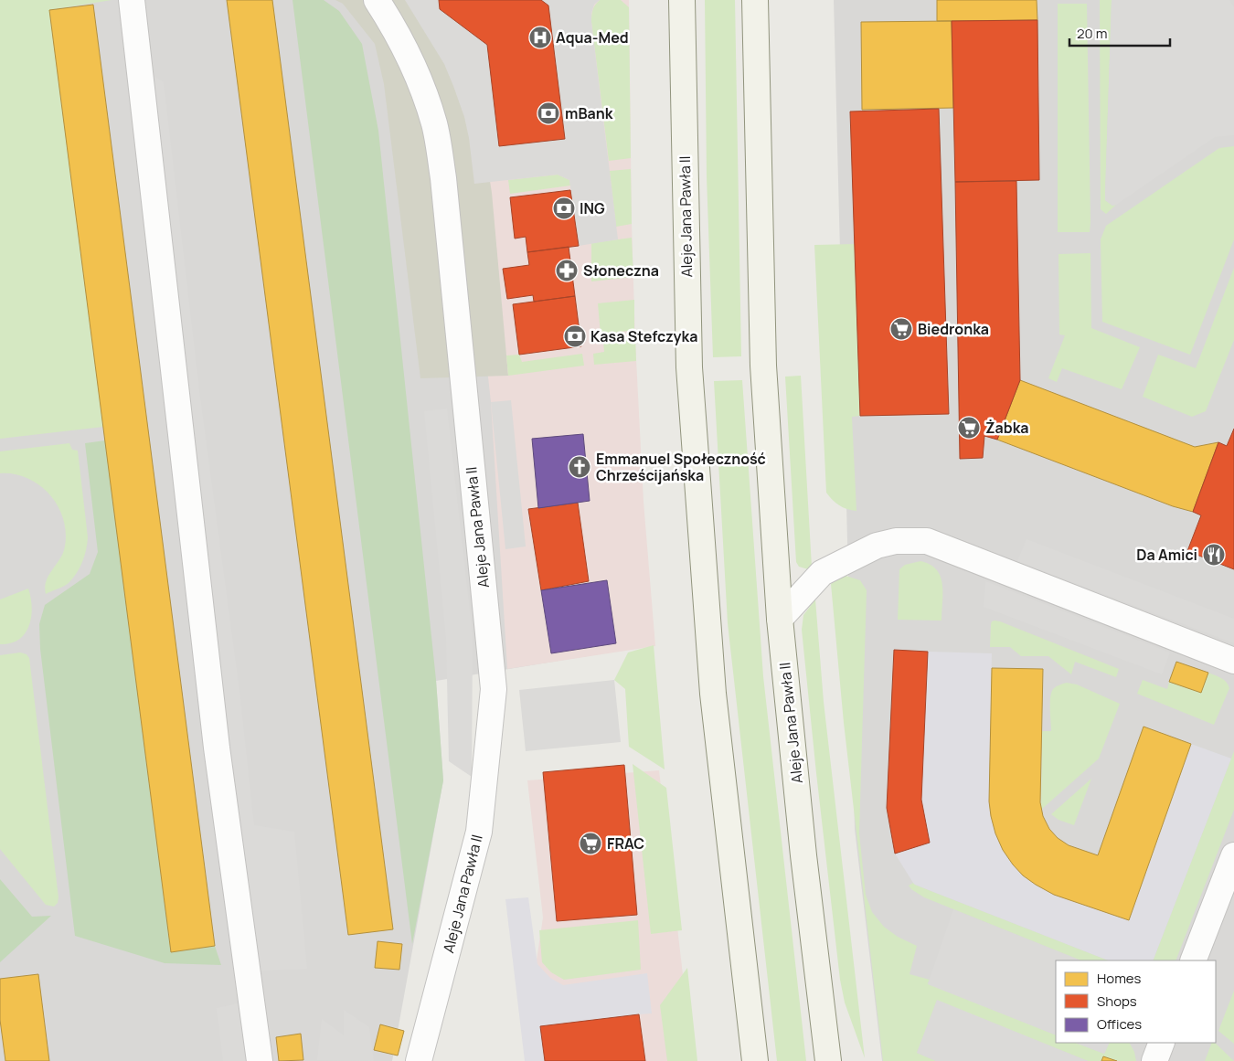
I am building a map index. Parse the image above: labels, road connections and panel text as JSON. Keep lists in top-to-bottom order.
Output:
{
  "streets": {
    "main road": ["Aleje Jana Pawła II"]
  },
  "places": {
    "hospital": ["Aqua-Med"],
    "bank": ["mBank", "ING", "Kasa Stefczyka"],
    "pharmacy": ["Słoneczna"],
    "supermarket": ["Biedronka", "Żabka", "FRAC"],
    "church": ["Emmanuel Społeczność Chrześcijańska"],
    "restaurant": ["Da Amici"]
  },
  "legend": ["Homes", "Shops", "Offices"],
  "scale_bar": "20 m"
}
